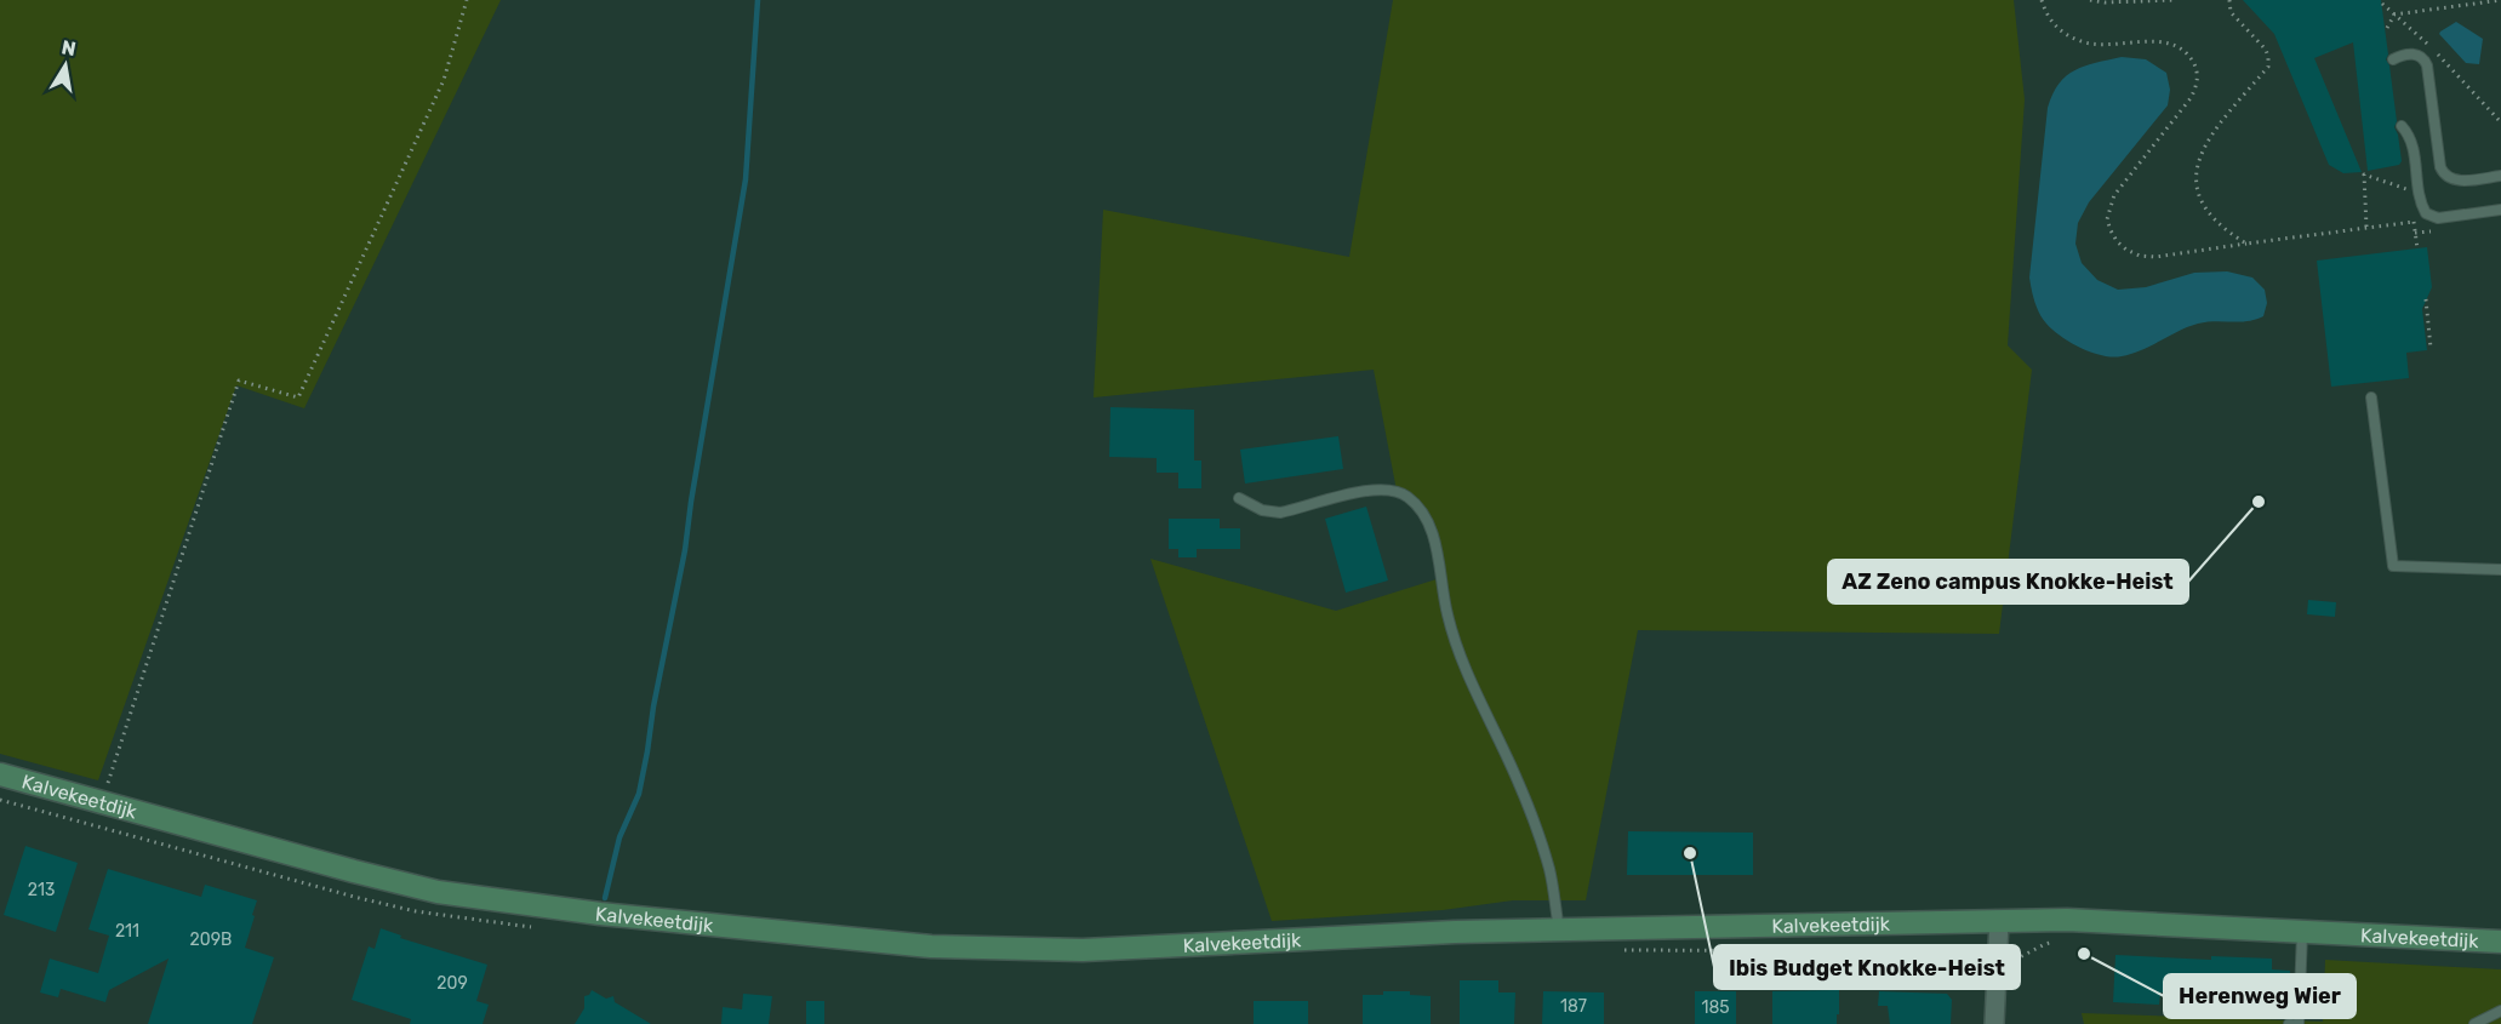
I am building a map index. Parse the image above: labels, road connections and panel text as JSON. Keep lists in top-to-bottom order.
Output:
{
  "streets": {
    "street": ["Kalvekeetdijk"]
  },
  "places": ["AZ Zeno campus Knokke-Heist", "Ibis Budget Knokke-Heist", "Herenweg Wier"],
  "house_numbers": [
    "213",
    "211",
    "209B",
    "209",
    "187",
    "185"
  ],
  "north": "top"
}
